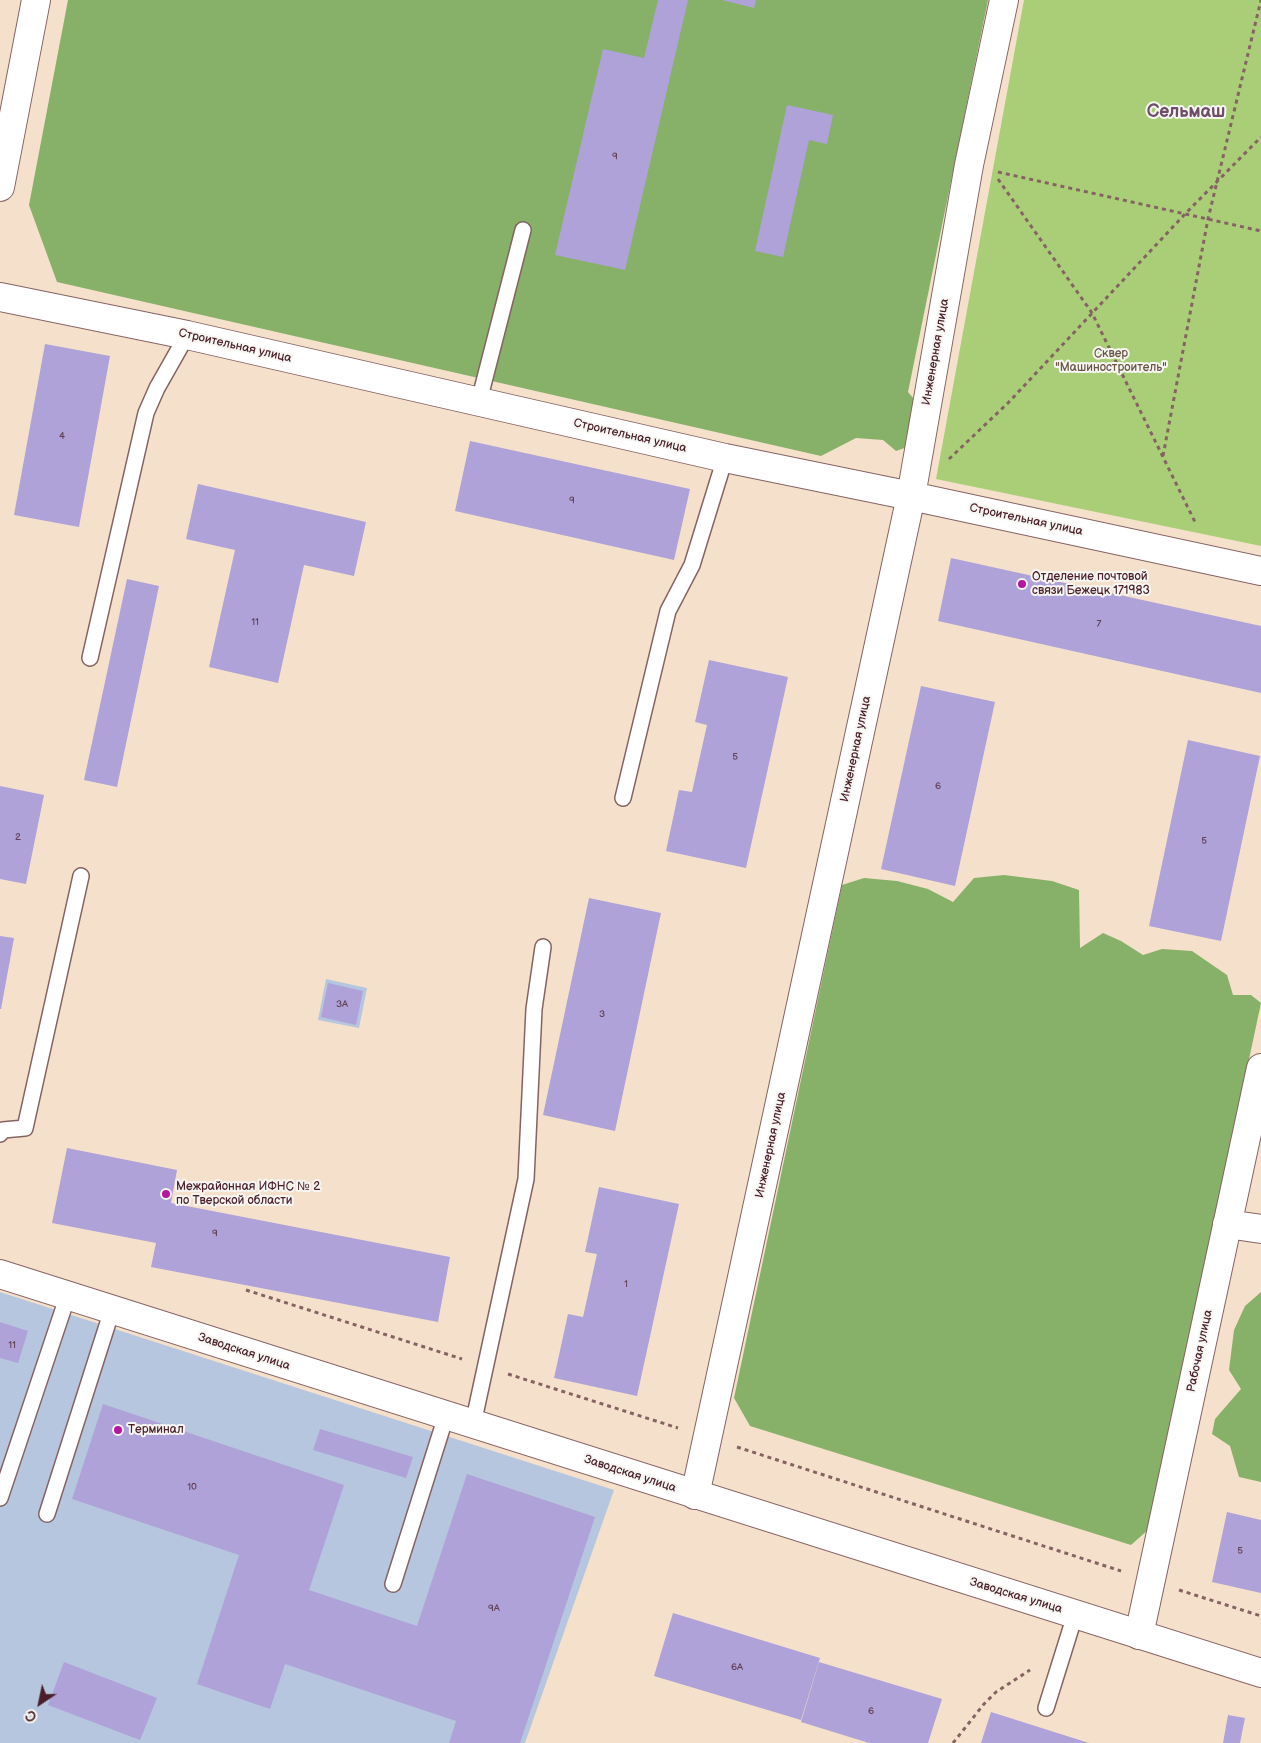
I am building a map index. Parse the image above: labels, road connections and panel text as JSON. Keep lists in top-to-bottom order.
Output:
{
  "streets": {
    "street": [
      "Строительная улица",
      "Инженерная улица",
      "Рабочая улица",
      "Заводская улица"
    ]
  },
  "crossings": [
    ["Строительная улица", "Инженерная улица"],
    ["Инженерная улица", "Заводская улица"],
    ["Рабочая улица", "Заводская улица"]
  ],
  "districts": ["Сельмаш"],
  "parks": ["Сквер \"Машиностроитель\""],
  "places": ["Отделение почтовой связи Бежецк 171983", "Межрайонная ИФНС № 2 по Тверской области", "Терминал"],
  "house_numbers": [
    "9",
    "4",
    "9",
    "11",
    "7",
    "5",
    "6",
    "2",
    "5",
    "3А",
    "3",
    "9",
    "1",
    "11",
    "10",
    "5",
    "9А",
    "6А",
    "6"
  ],
  "north": "bottom left"
}
